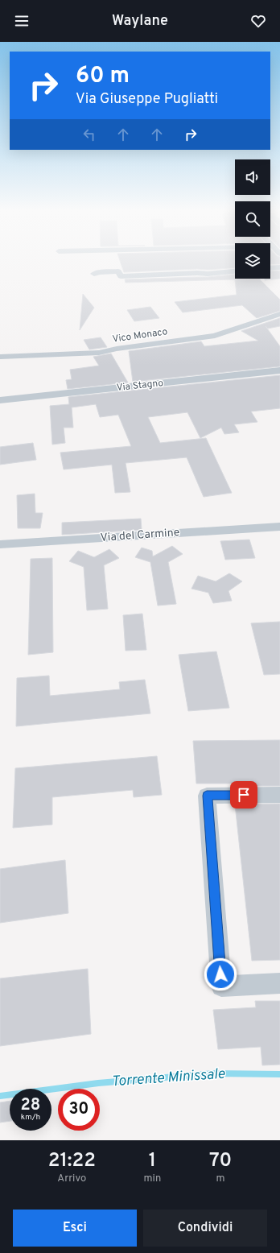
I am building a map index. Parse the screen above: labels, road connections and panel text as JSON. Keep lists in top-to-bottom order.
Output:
{
  "streets": {
    "street": ["Vico Monaco", "Via Stagno", "Via del Carmine"]
  },
  "water": ["Torrente Minissale"],
  "page": {
    "header": "Waylane",
    "turn": ["60 m", "Via Giuseppe Pugliatti"],
    "speed": "28 km/h",
    "limit": "30",
    "eta": [
      "21:22",
      "Arrivo",
      "1",
      "min",
      "70",
      "m"
    ],
    "buttons": ["Esci", "Condividi"]
  }
}
